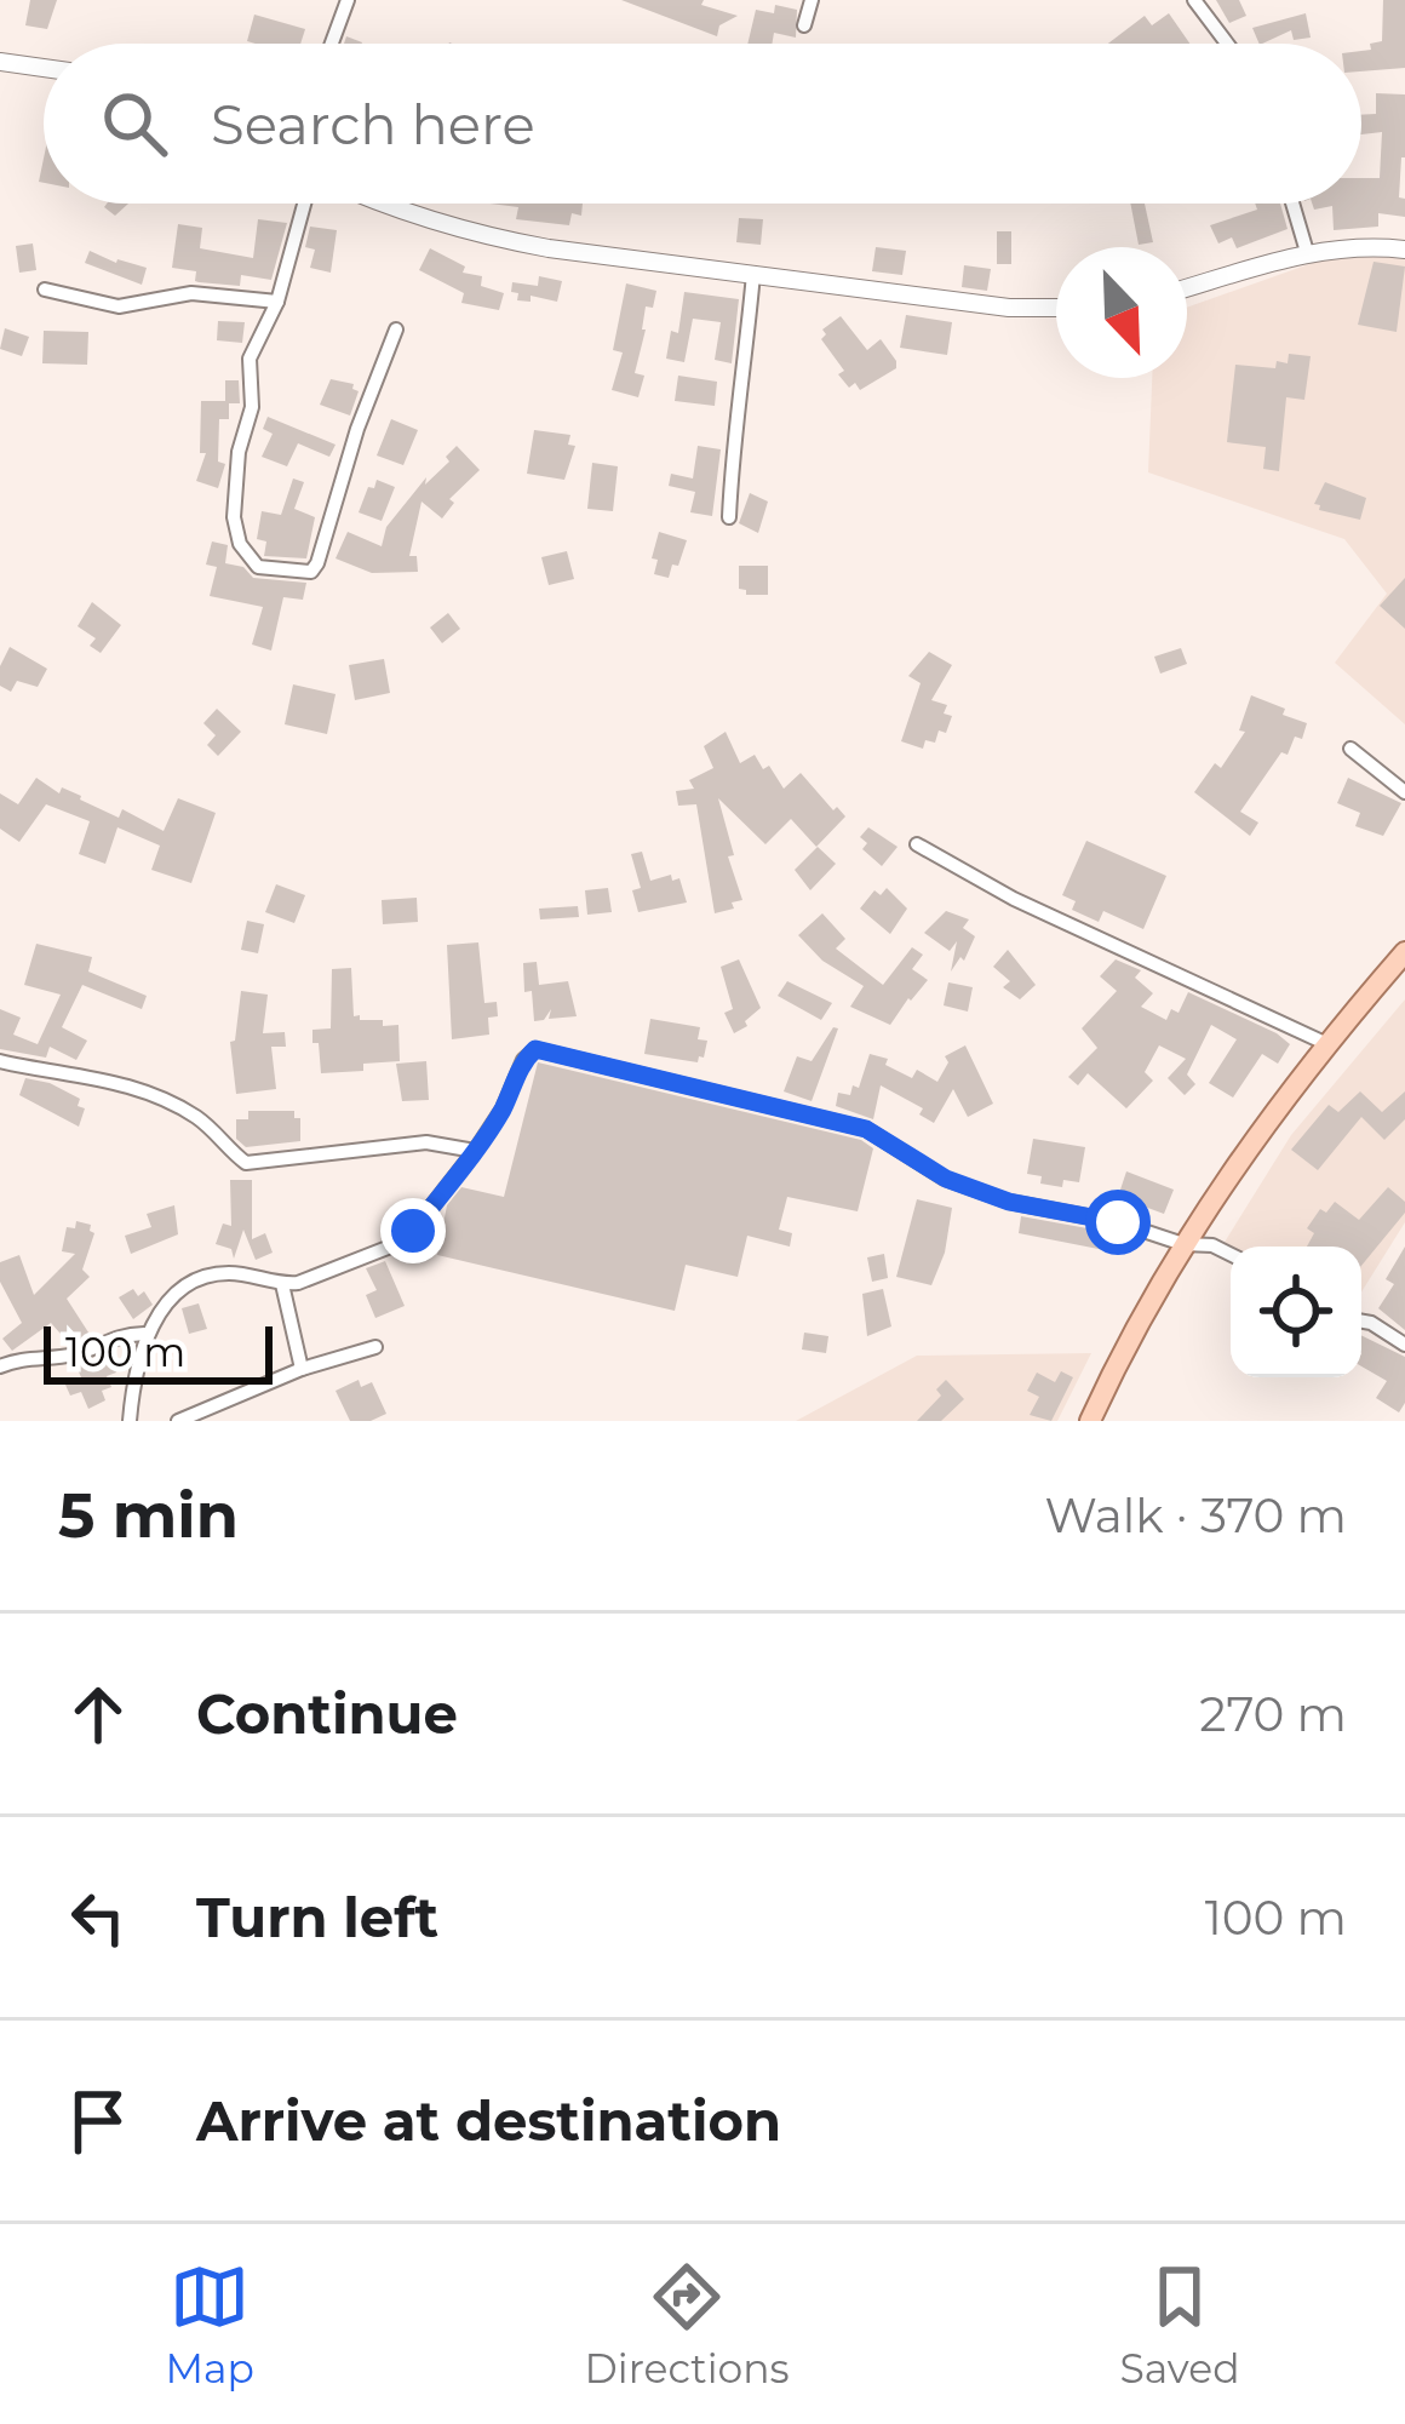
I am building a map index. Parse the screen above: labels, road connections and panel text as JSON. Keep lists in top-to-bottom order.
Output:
{
  "scale_bar": "100 m",
  "north": "bottom right",
  "page": {
    "search": "Search here",
    "scale": "100 m",
    "heading": ["5 min", "Walk · 370 m"],
    "list": [
      ["Continue", "270 m"],
      ["Turn left", "100 m"],
      "Arrive at destination"
    ],
    "nav": ["Map", "Directions", "Saved"]
  }
}
